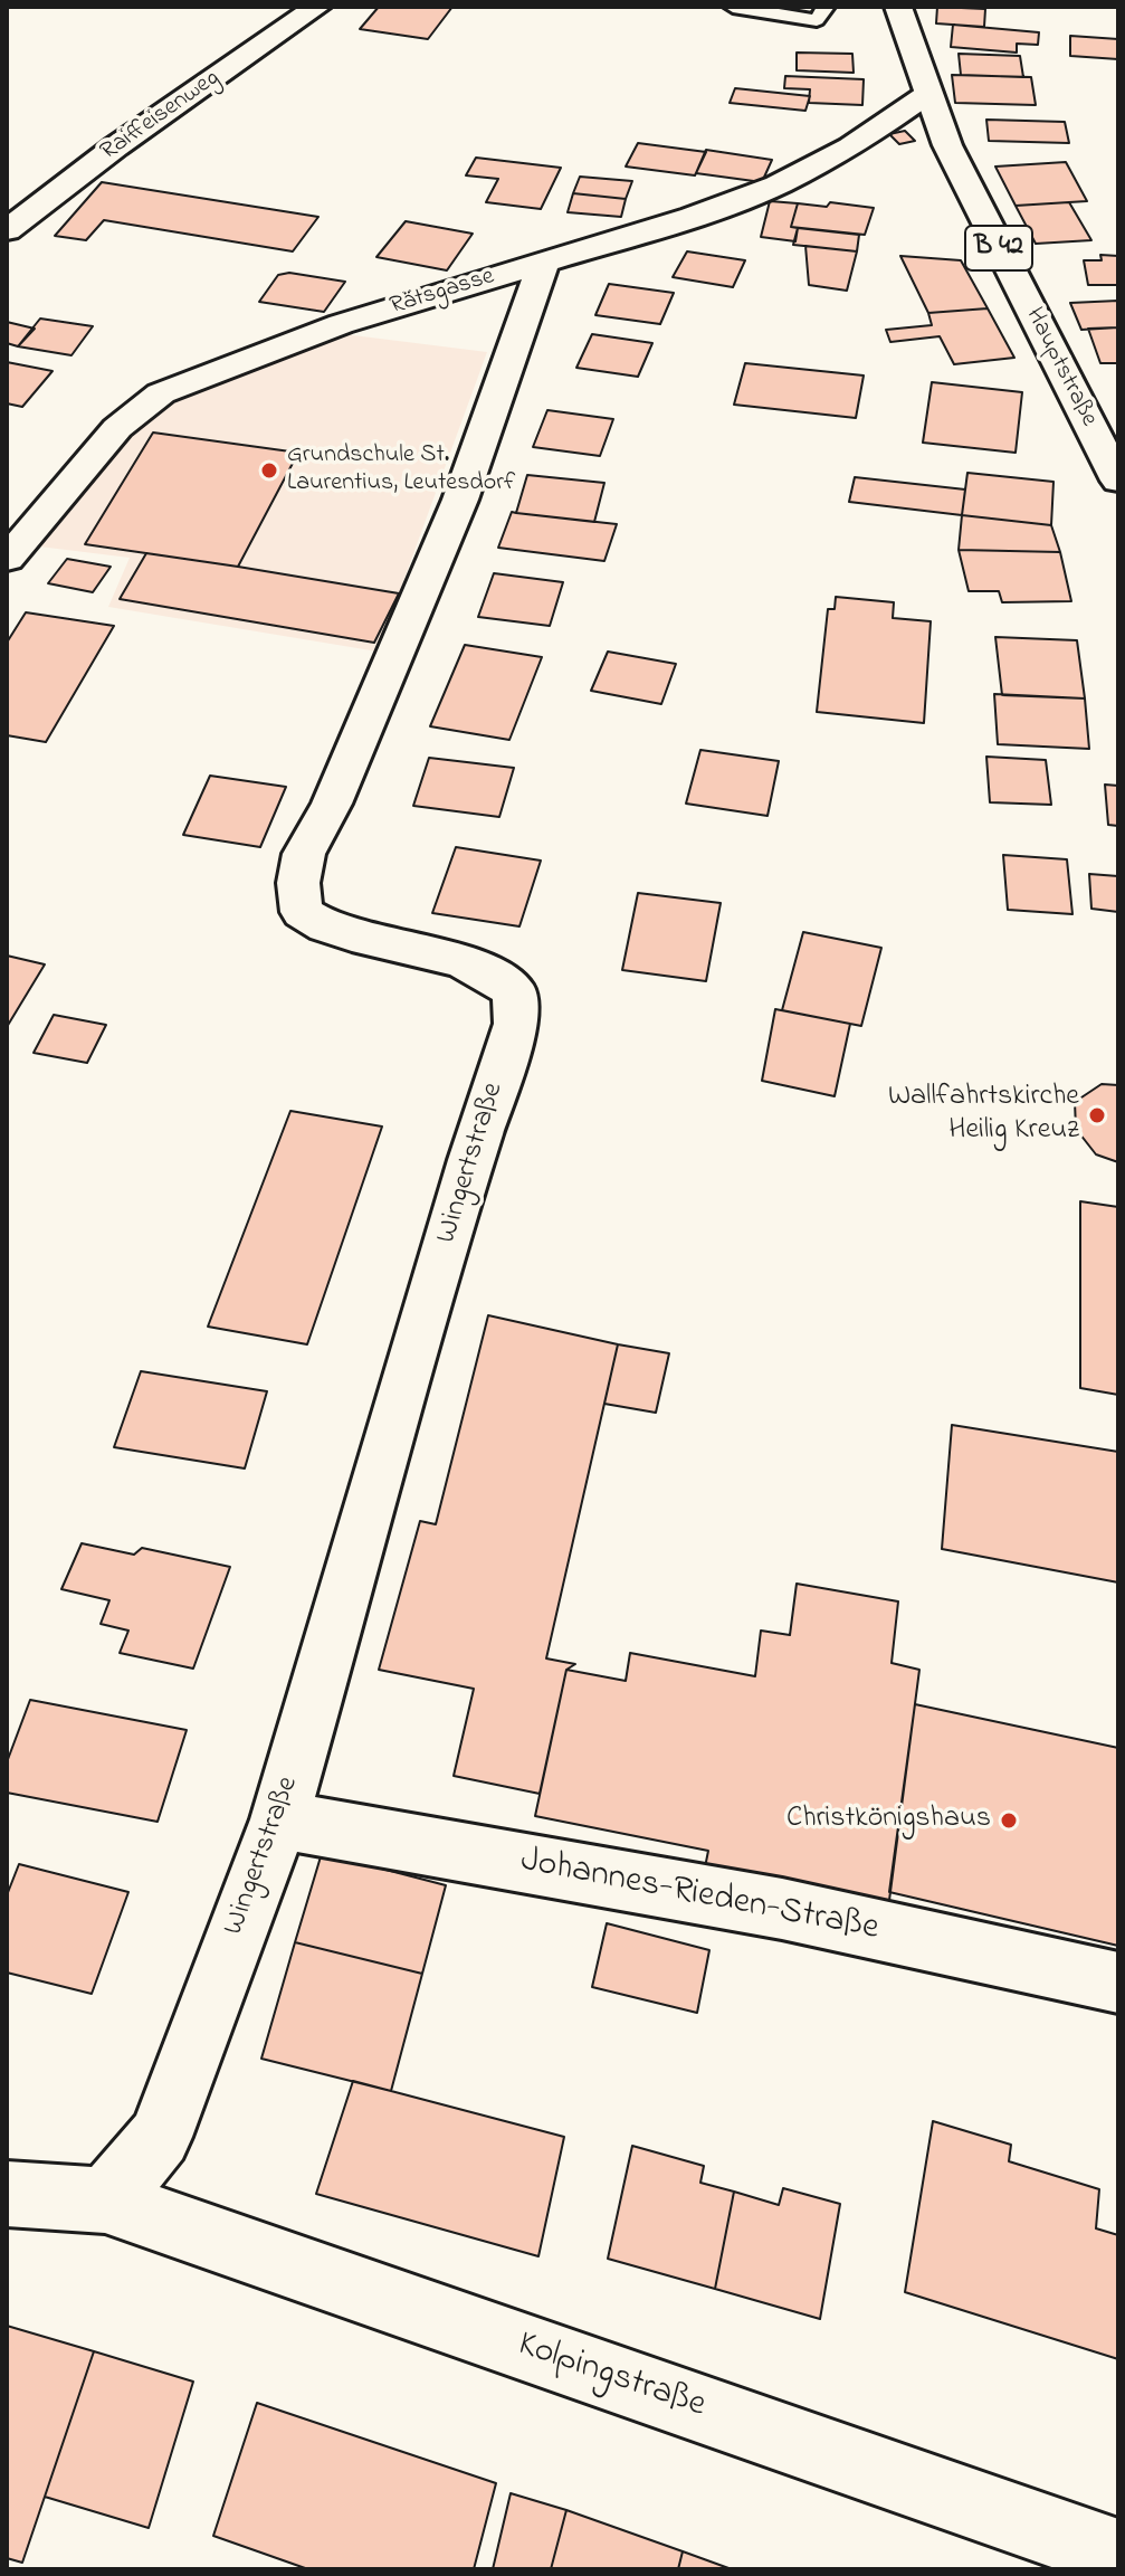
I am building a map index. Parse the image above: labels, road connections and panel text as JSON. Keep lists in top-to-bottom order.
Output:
{
  "streets": {
    "street": [
      "Raiffeisenweg",
      "B 42",
      "Rätsgasse",
      "Hauptstraße",
      "Wingertstraße",
      "Johannes-Rieden-Straße",
      "Kolpingstraße"
    ]
  },
  "crossings": [
    ["Rätsgasse", "Hauptstraße"],
    ["Rätsgasse", "Wingertstraße"],
    ["Wingertstraße", "Johannes-Rieden-Straße"],
    ["Wingertstraße", "Kolpingstraße"]
  ],
  "places": ["Grundschule St. Laurentius, Leutesdorf", "Wallfahrtskirche Heilig Kreuz", "Christkönigshaus"]
}
